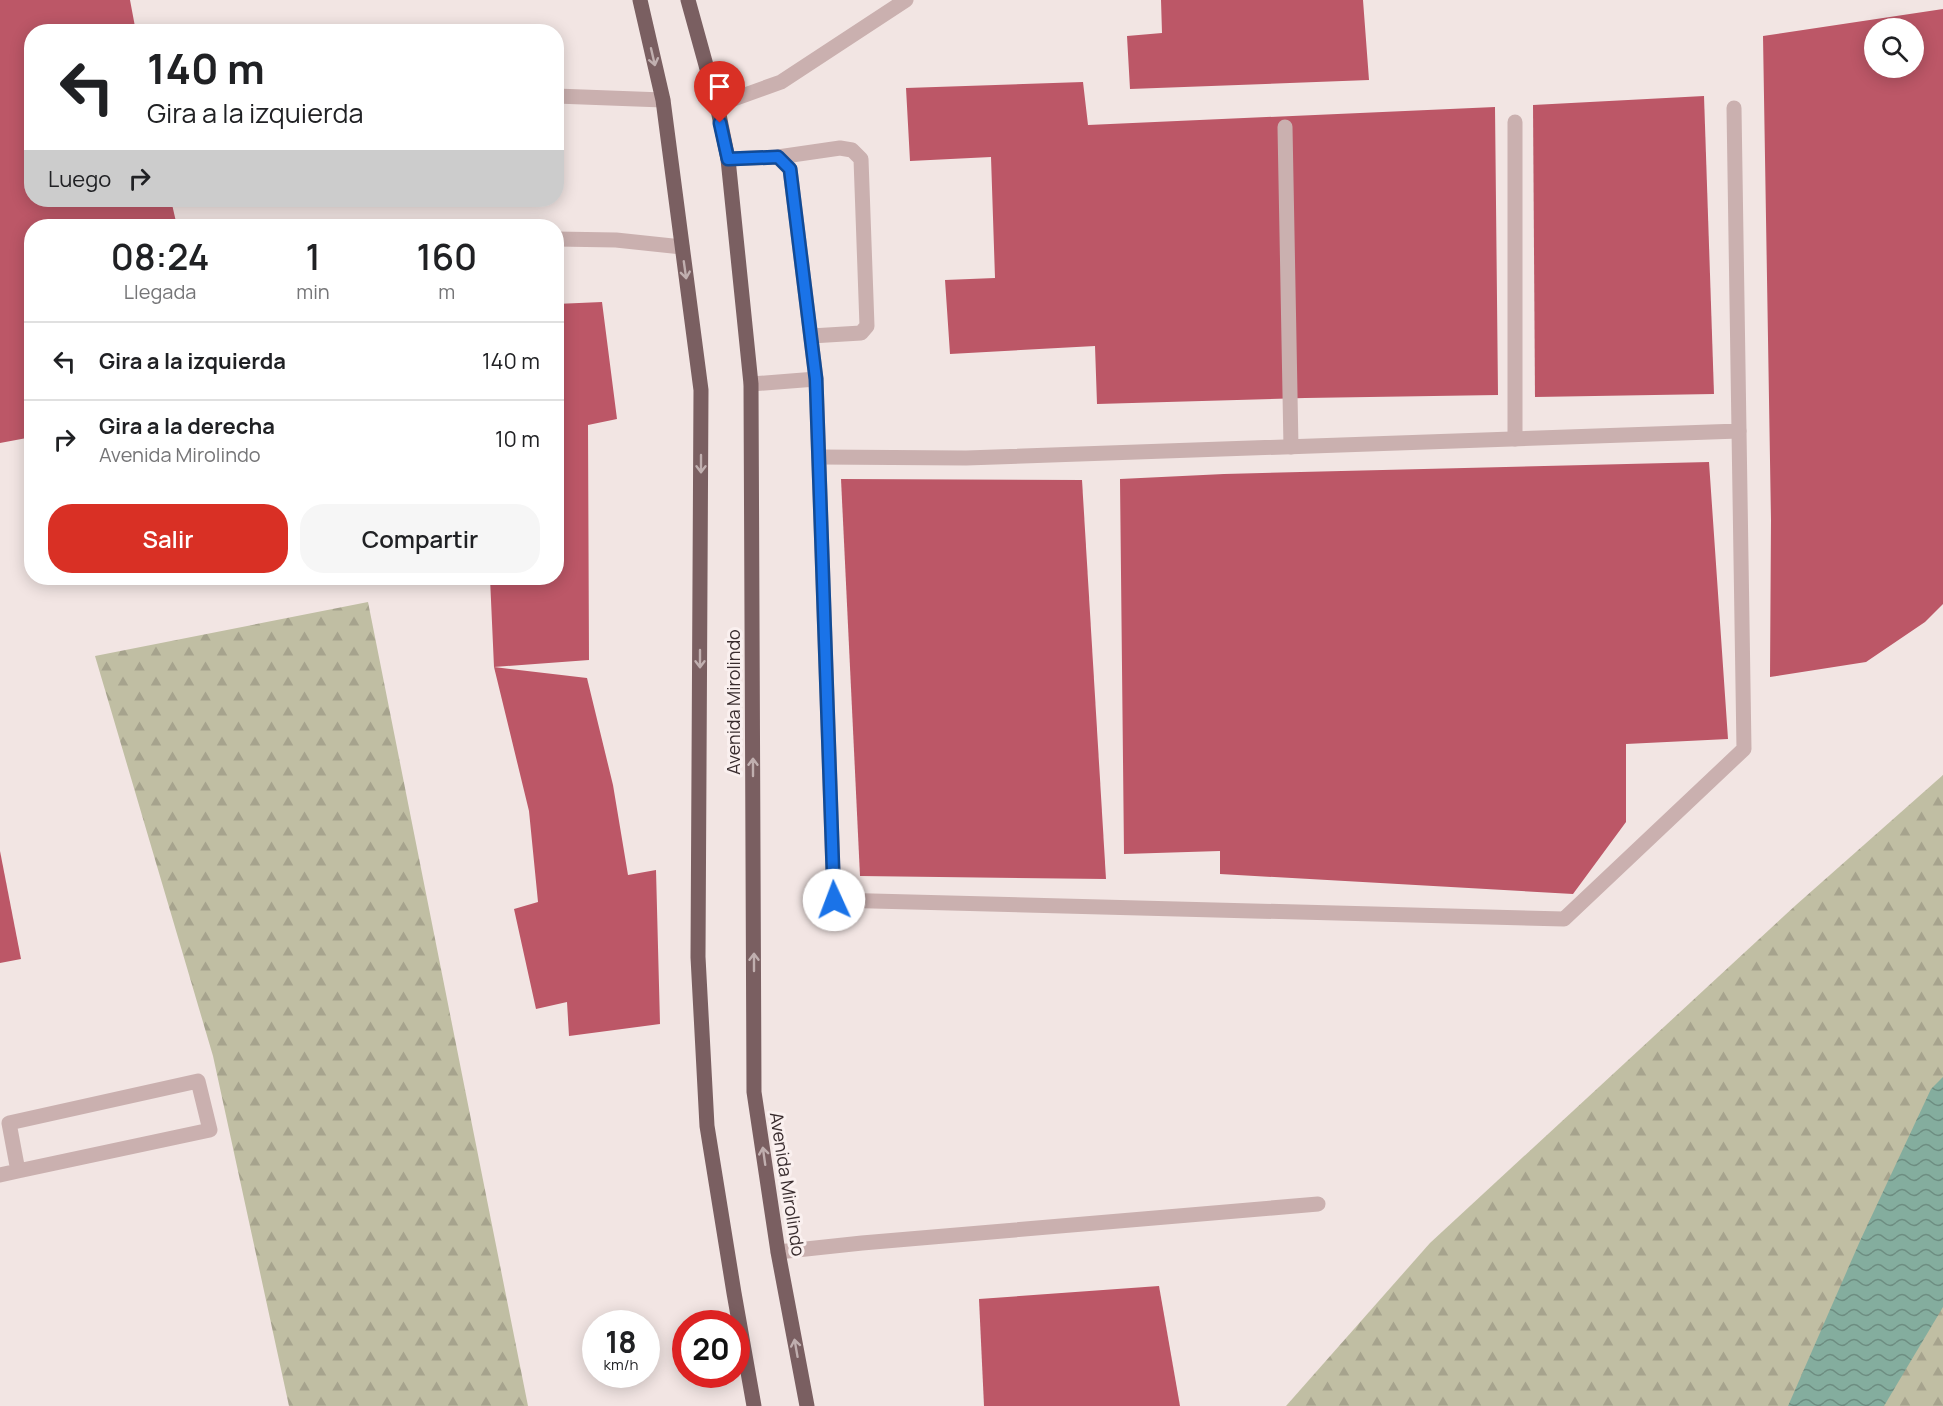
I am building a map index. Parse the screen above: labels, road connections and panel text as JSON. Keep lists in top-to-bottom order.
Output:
{
  "streets": {
    "main road": ["Avenida Mirolindo"]
  },
  "page": {
    "turn": ["140 m", "Gira a la izquierda"],
    "then": "Luego",
    "eta": [
      "08:24",
      "Llegada",
      "1",
      "min",
      "160",
      "m"
    ],
    "list": [
      {
        "name": "Gira a la izquierda",
        "value": "140 m"
      },
      {
        "name": "Gira a la derecha",
        "note": "Avenida Mirolindo",
        "value": "10 m"
      }
    ],
    "buttons": ["Salir", "Compartir"],
    "speed": "18 km/h",
    "limit": "20"
  }
}
